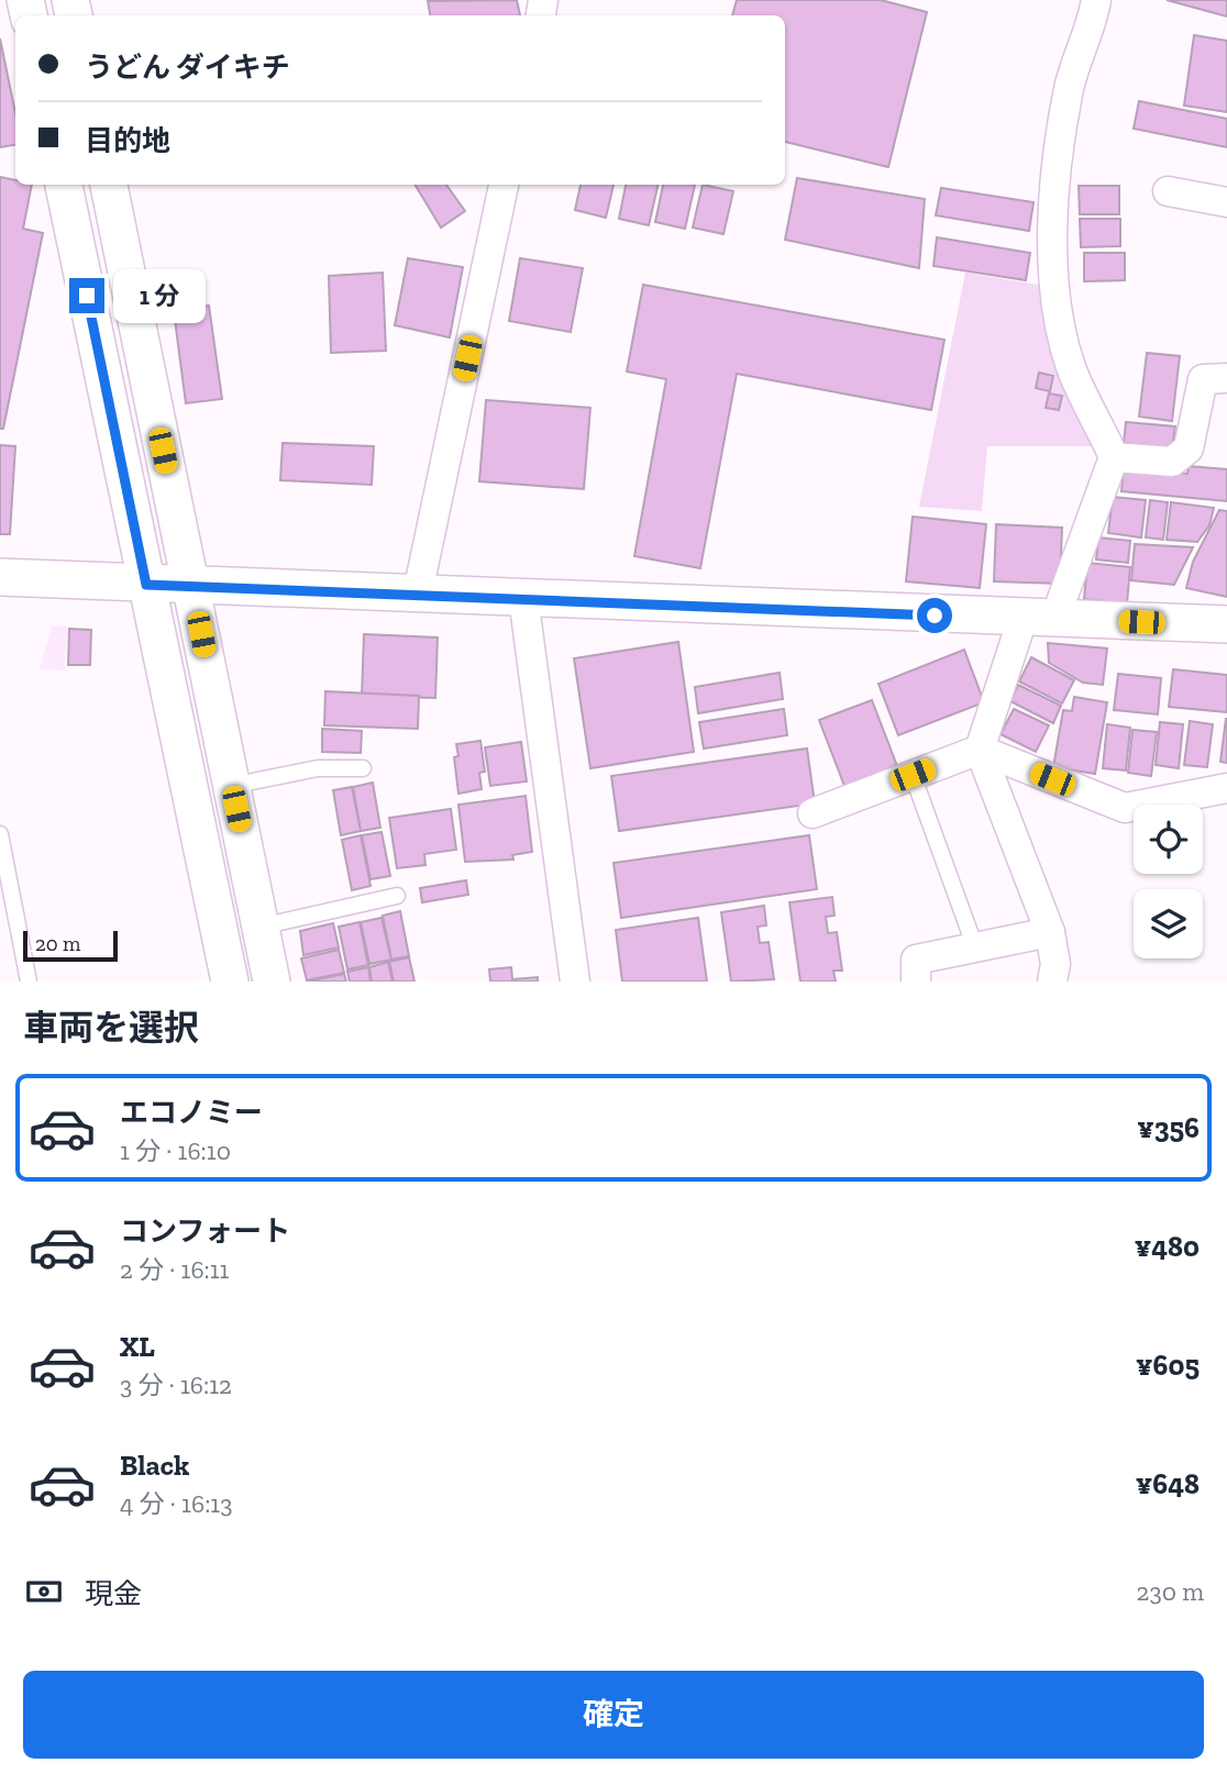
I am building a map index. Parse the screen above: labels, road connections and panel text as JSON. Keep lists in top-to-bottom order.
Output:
{
  "scale_bar": "20 m",
  "page": {
    "banner": ["うどん ダイキチ", "目的地"],
    "bubble": "1 分",
    "scale": "20 m",
    "heading": "車両を選択",
    "list": [
      {
        "name": "エコノミー",
        "note": "1 分 · 16:10",
        "value": "¥356"
      },
      {
        "name": "コンフォート",
        "note": "2 分 · 16:11",
        "value": "¥480"
      },
      {
        "name": "XL",
        "note": "3 分 · 16:12",
        "value": "¥605"
      },
      {
        "name": "Black",
        "note": "4 分 · 16:13",
        "value": "¥648"
      }
    ],
    "pay": ["現金", "230 m"],
    "buttons": "確定"
  }
}
